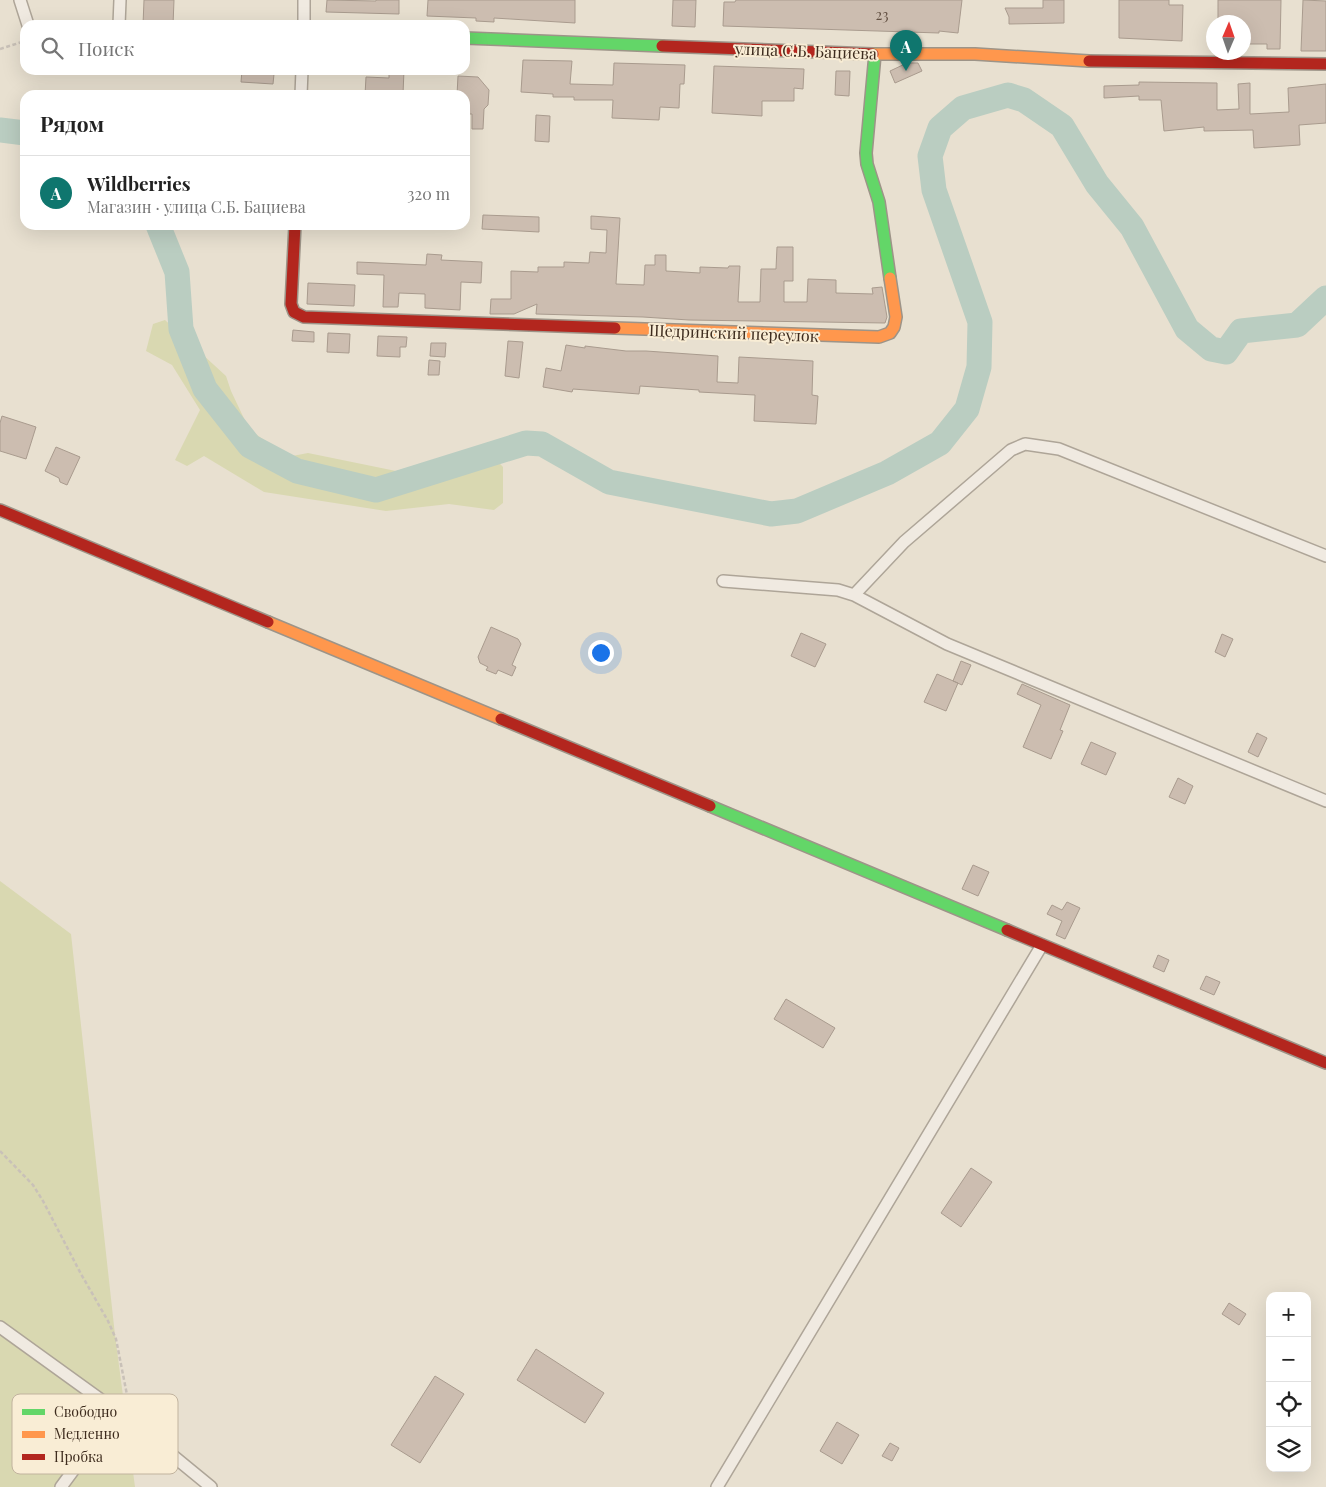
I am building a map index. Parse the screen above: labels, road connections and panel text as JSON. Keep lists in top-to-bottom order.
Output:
{
  "streets": {
    "street": ["улица С.Б. Бациева", "Щедринский переулок"]
  },
  "crossings": [
    ["улица С.Б. Бациева", "Щедринский переулок"]
  ],
  "house_numbers": ["23"],
  "legend": ["Свободно", "Медленно", "Пробка"],
  "north": "top",
  "page": {
    "search": "Поиск",
    "pins": "A",
    "heading": "Рядом",
    "list": [
      {
        "mark": "A",
        "name": "Wildberries",
        "note": "Магазин · улица С.Б. Бациева",
        "value": "320 m"
      }
    ],
    "map_buttons": ["+", "−"]
  }
}
